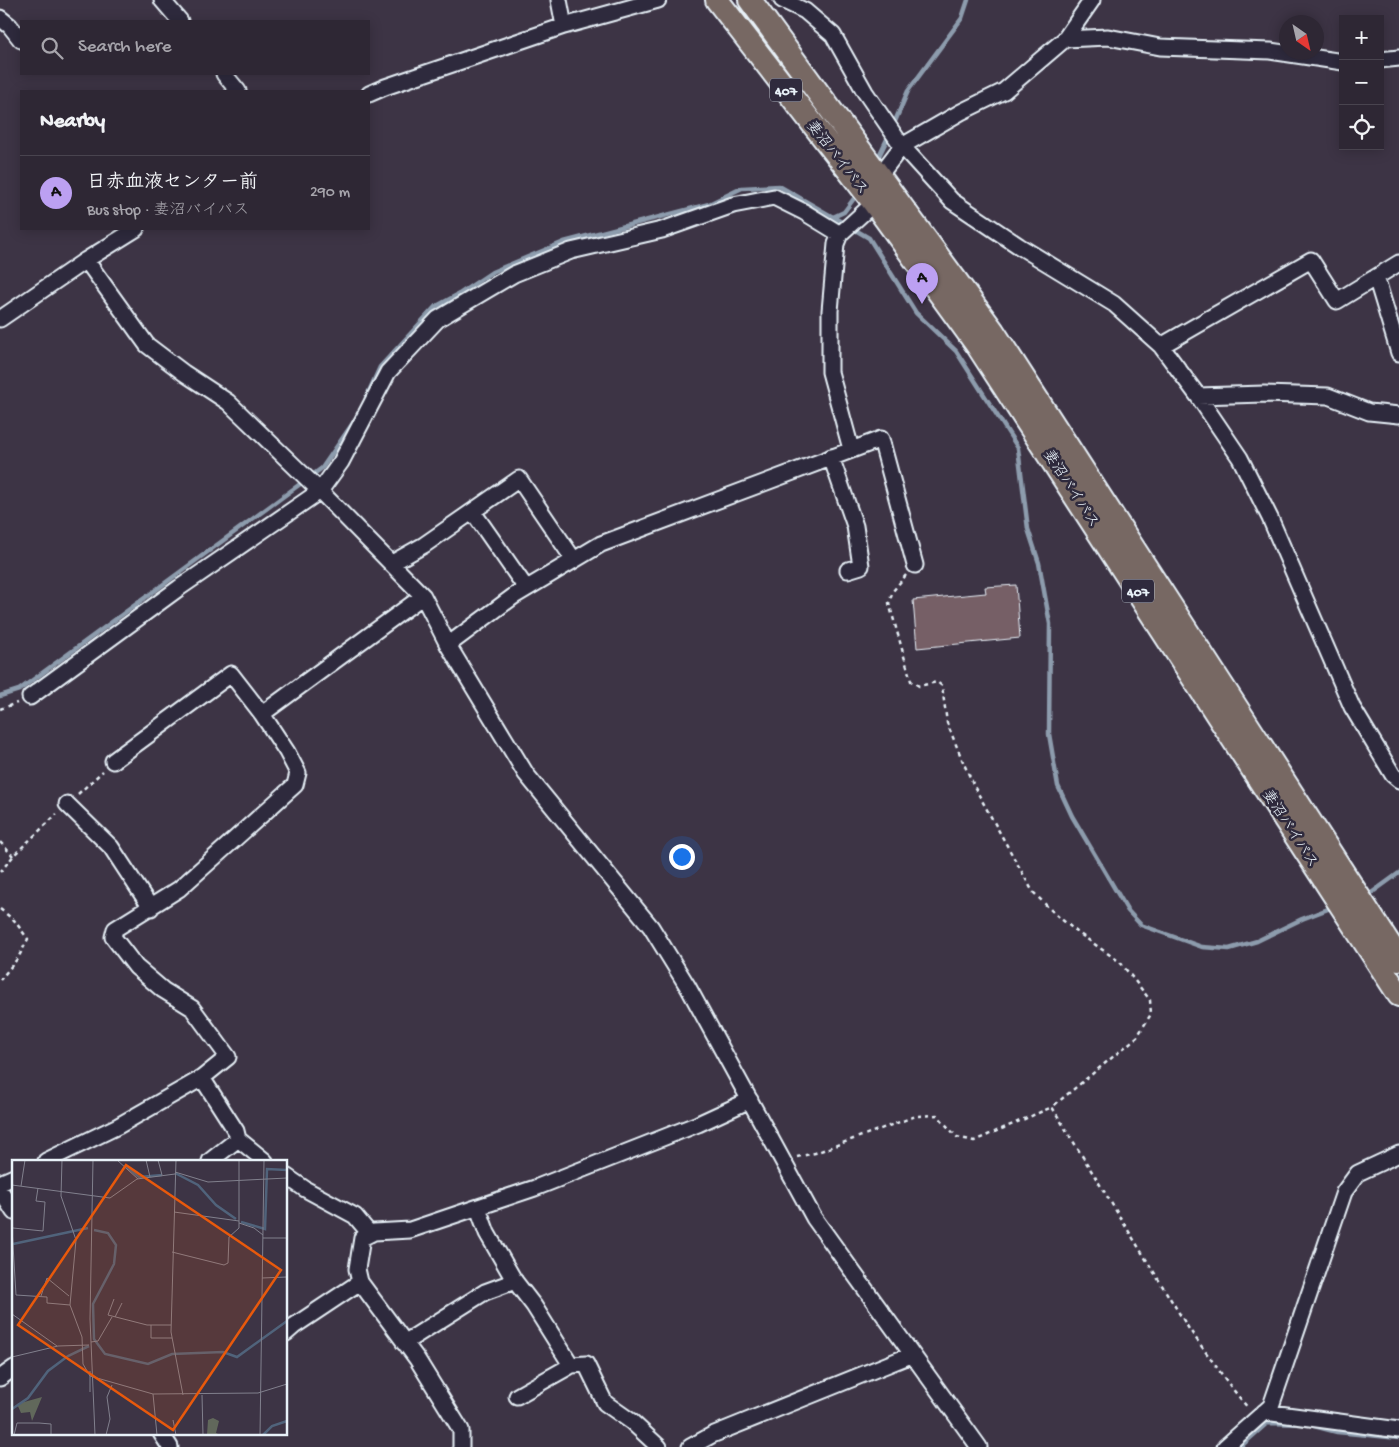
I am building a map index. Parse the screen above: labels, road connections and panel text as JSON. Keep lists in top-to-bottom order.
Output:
{
  "streets": {
    "highway": ["407", "妻沼バイパス"]
  },
  "north": "bottom right",
  "page": {
    "map_buttons": ["+", "−"],
    "search": "Search here",
    "heading": "Nearby",
    "list": [
      {
        "mark": "A",
        "name": "日赤血液センター前",
        "note": "Bus stop · 妻沼バイパス",
        "value": "290 m"
      }
    ],
    "pins": "A"
  }
}
